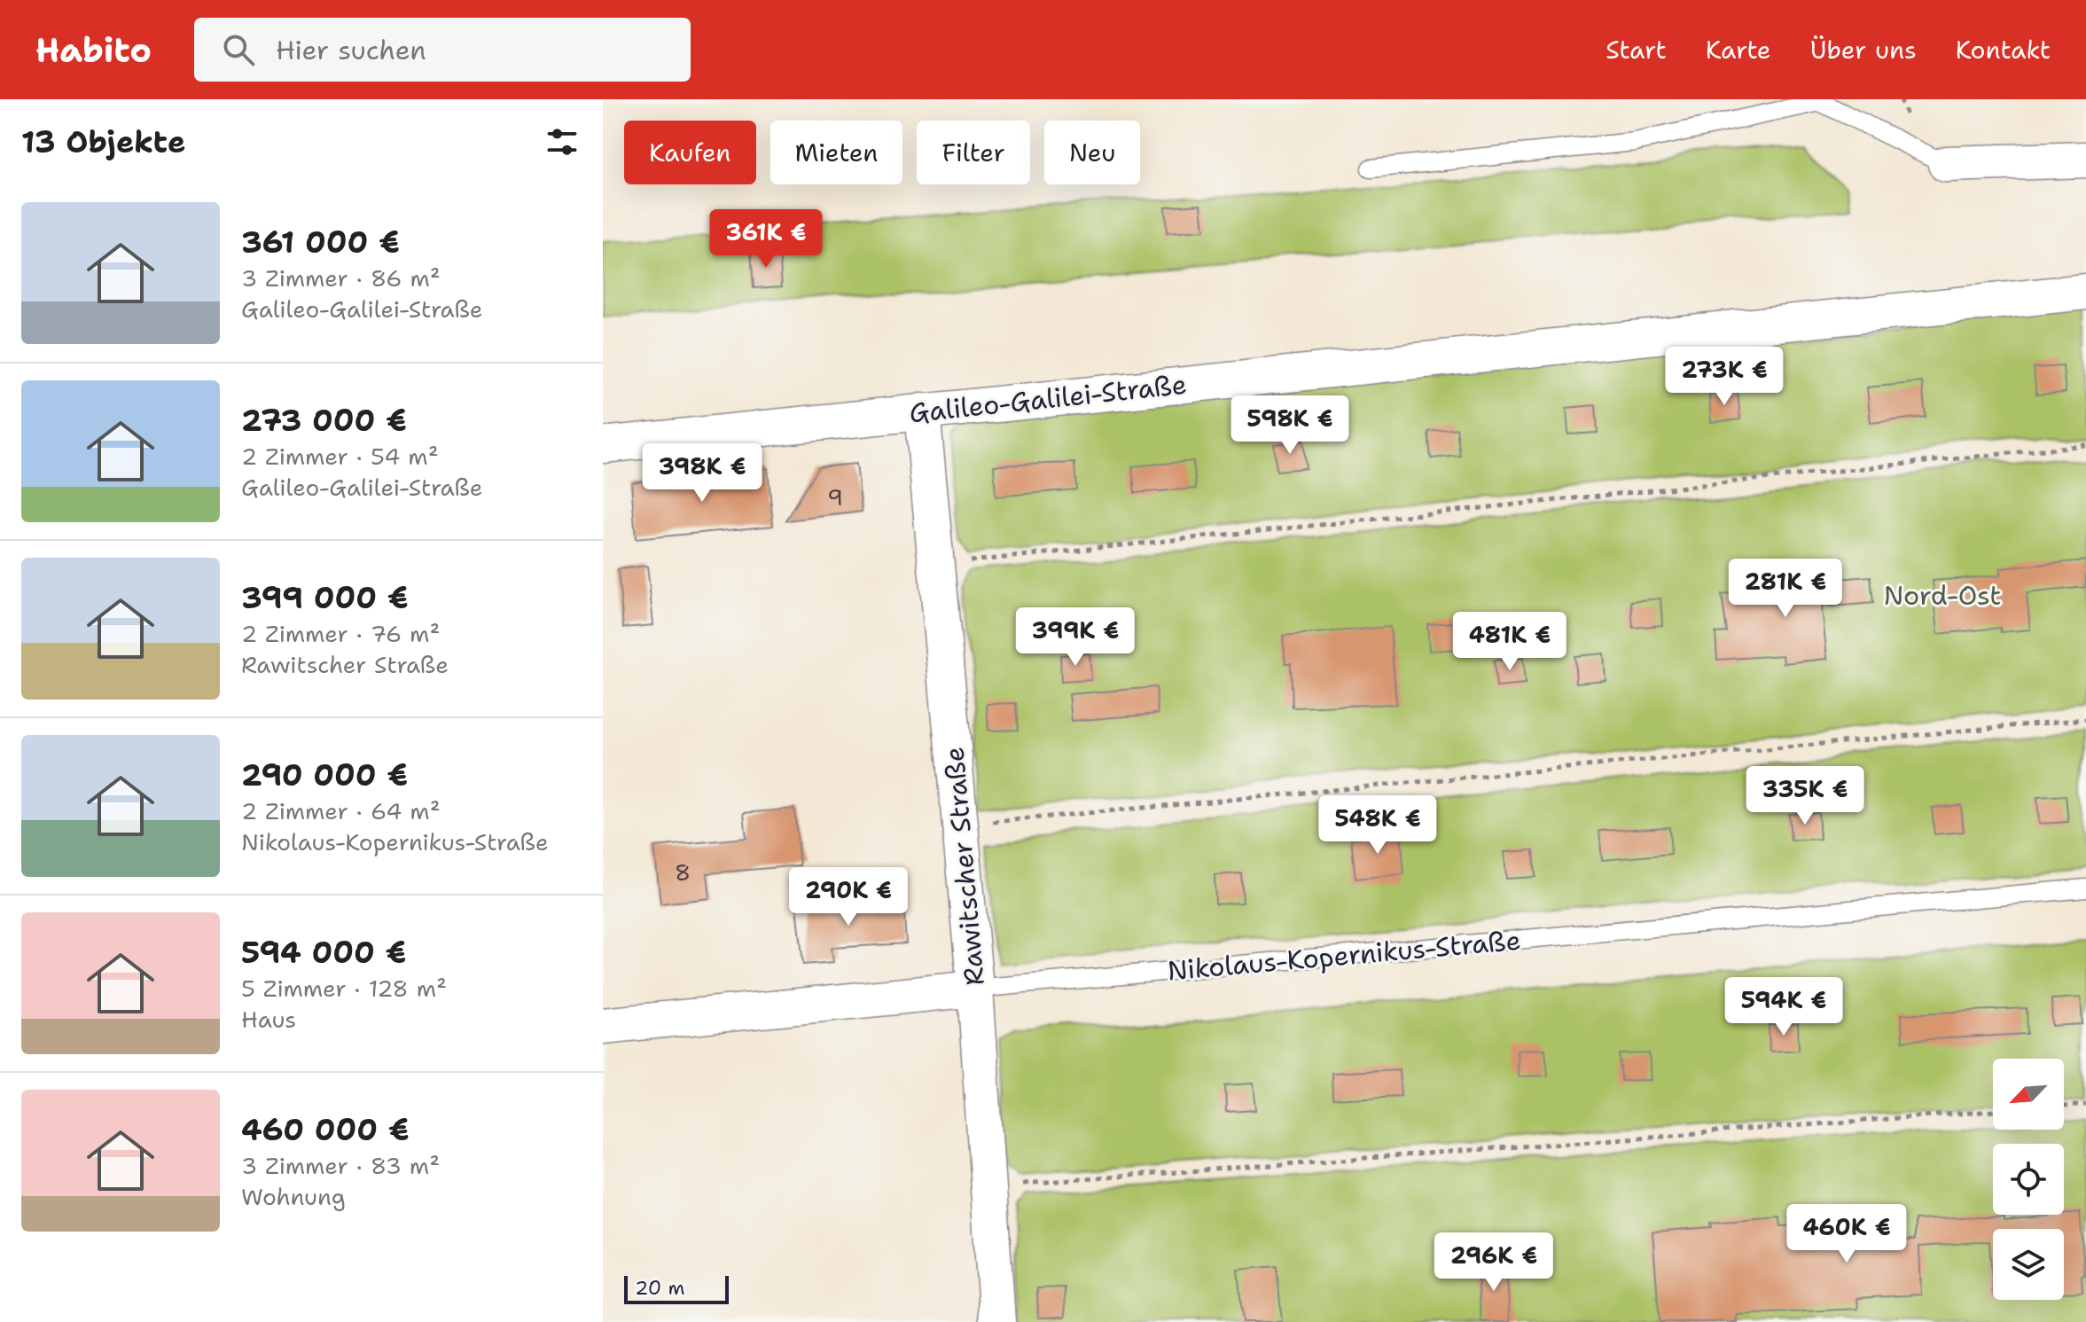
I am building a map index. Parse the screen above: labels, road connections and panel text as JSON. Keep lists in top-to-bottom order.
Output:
{
  "streets": {
    "street": ["Galileo-Galilei-Straße", "Rawitscher Straße", "Nikolaus-Kopernikus-Straße"]
  },
  "crossings": [
    ["Galileo-Galilei-Straße", "Rawitscher Straße"],
    ["Rawitscher Straße", "Nikolaus-Kopernikus-Straße"]
  ],
  "parks": ["Nord-Ost"],
  "house_numbers": ["9", "8"],
  "scale_bar": "20 m",
  "north": "bottom left",
  "page": {
    "header": "Habito",
    "search": "Hier suchen",
    "nav": [
      "Start",
      "Karte",
      "Über uns",
      "Kontakt"
    ],
    "heading": "13 Objekte",
    "chip": [
      "Kaufen",
      "Mieten",
      "Filter",
      "Neu"
    ],
    "list": [
      {
        "name": "361 000 €",
        "note": "3 Zimmer · 86 m² · Galileo-Galilei-Straße"
      },
      {
        "name": "273 000 €",
        "note": "2 Zimmer · 54 m² · Galileo-Galilei-Straße"
      },
      {
        "name": "399 000 €",
        "note": "2 Zimmer · 76 m² · Rawitscher Straße"
      },
      {
        "name": "290 000 €",
        "note": "2 Zimmer · 64 m² · Nikolaus-Kopernikus-Straße"
      },
      {
        "name": "594 000 €",
        "note": "5 Zimmer · 128 m² · Haus"
      },
      {
        "name": "460 000 €",
        "note": "3 Zimmer · 83 m² · Wohnung"
      }
    ],
    "price": [
      "361K €",
      "273K €",
      "598K €",
      "398K €",
      "281K €",
      "399K €",
      "481K €",
      "335K €",
      "548K €",
      "290K €",
      "594K €",
      "460K €",
      "296K €"
    ],
    "scale": "20 m"
  }
}
